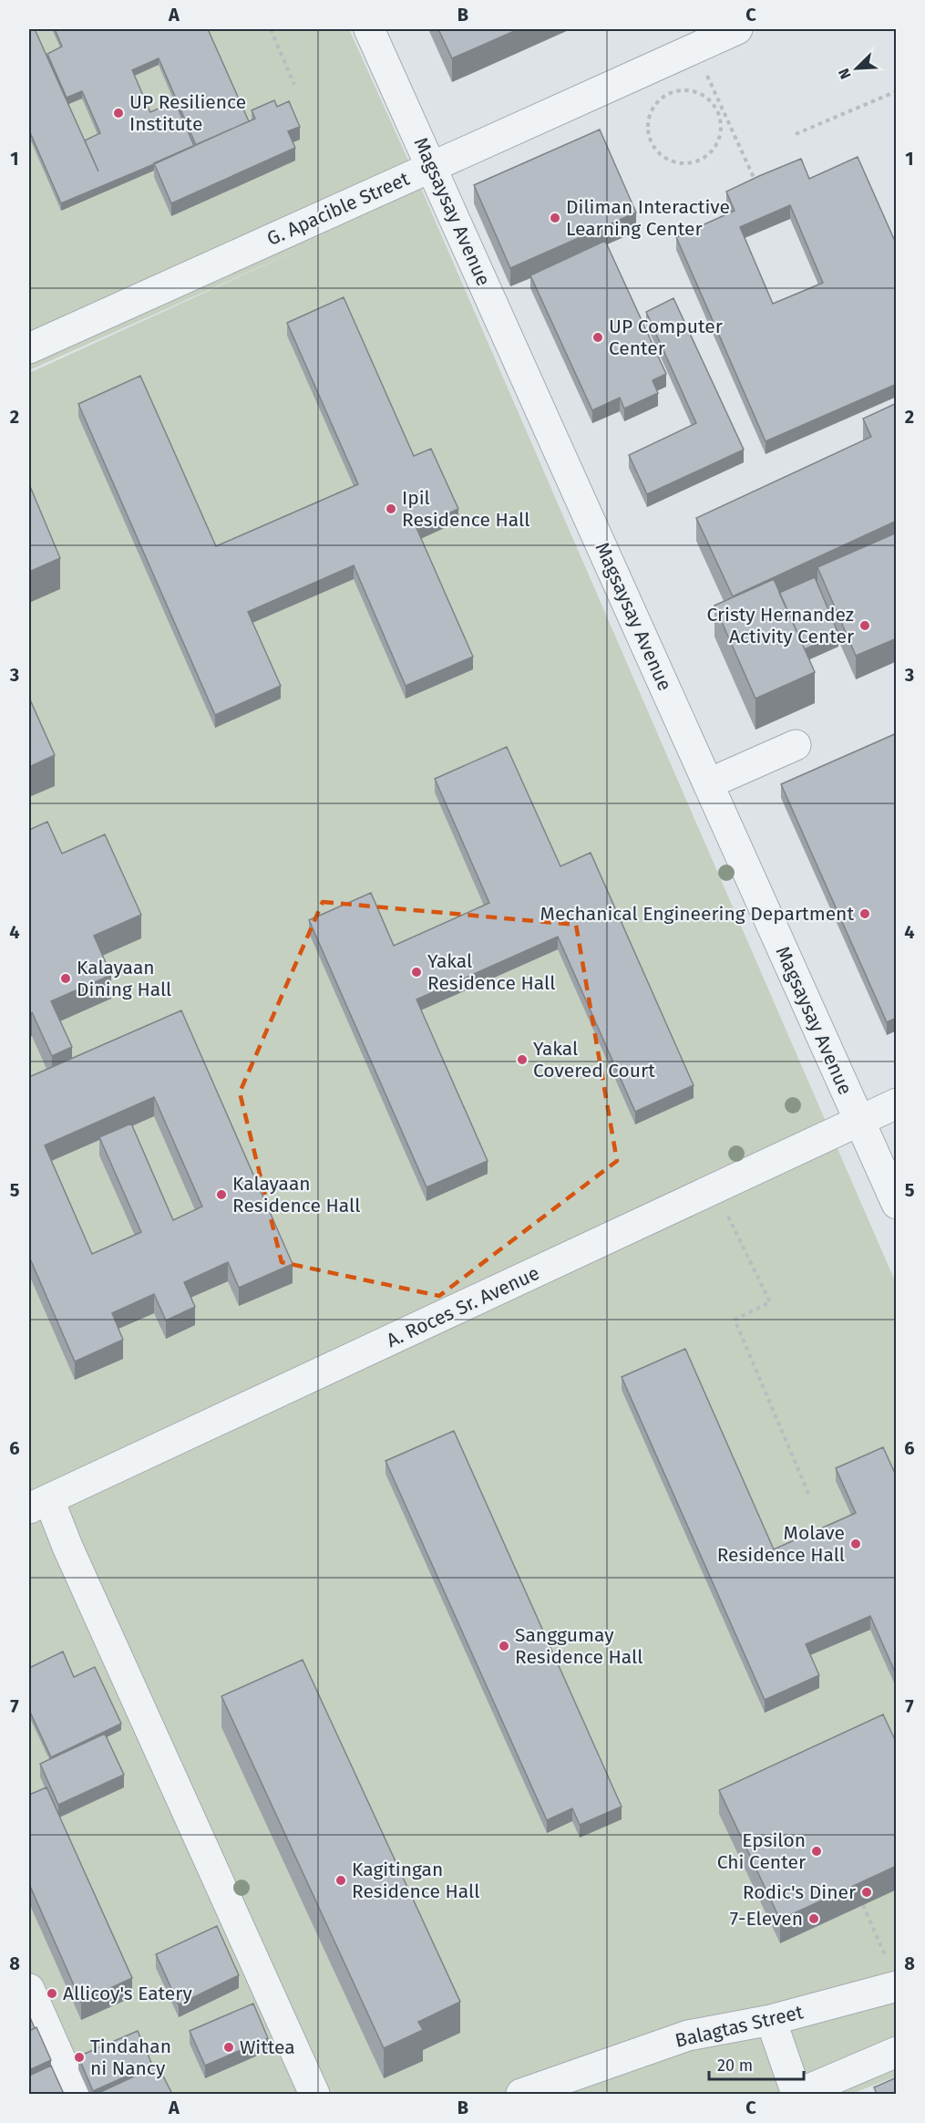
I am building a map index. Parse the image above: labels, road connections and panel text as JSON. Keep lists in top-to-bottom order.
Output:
{
  "streets": {
    "street": [
      "G. Apacible Street",
      "Magsaysay Avenue",
      "A. Roces Sr. Avenue",
      "Balagtas Street"
    ]
  },
  "crossings": [
    ["G. Apacible Street", "Magsaysay Avenue"],
    ["Magsaysay Avenue", "A. Roces Sr. Avenue"]
  ],
  "places": [
    "UP Resilience Institute",
    "Diliman Interactive Learning Center",
    "UP Computer Center",
    "Ipil Residence Hall",
    "Cristy Hernandez Activity Center",
    "Mechanical Engineering Department",
    "Yakal Residence Hall",
    "Kalayaan Dining Hall",
    "Yakal Covered Court",
    "Kalayaan Residence Hall",
    "Molave Residence Hall",
    "Sanggumay Residence Hall",
    "Epsilon Chi Center",
    "Kagitingan Residence Hall",
    "Rodic's Diner",
    "7-Eleven",
    "Allicoy's Eatery",
    "Wittea",
    "Tindahan ni Nancy"
  ],
  "scale_bar": "20 m",
  "north": "bottom left",
  "grid": {
    "columns": ["A", "B", "C"],
    "rows": [
      "1",
      "2",
      "3",
      "4",
      "5",
      "6",
      "7",
      "8"
    ]
  }
}
